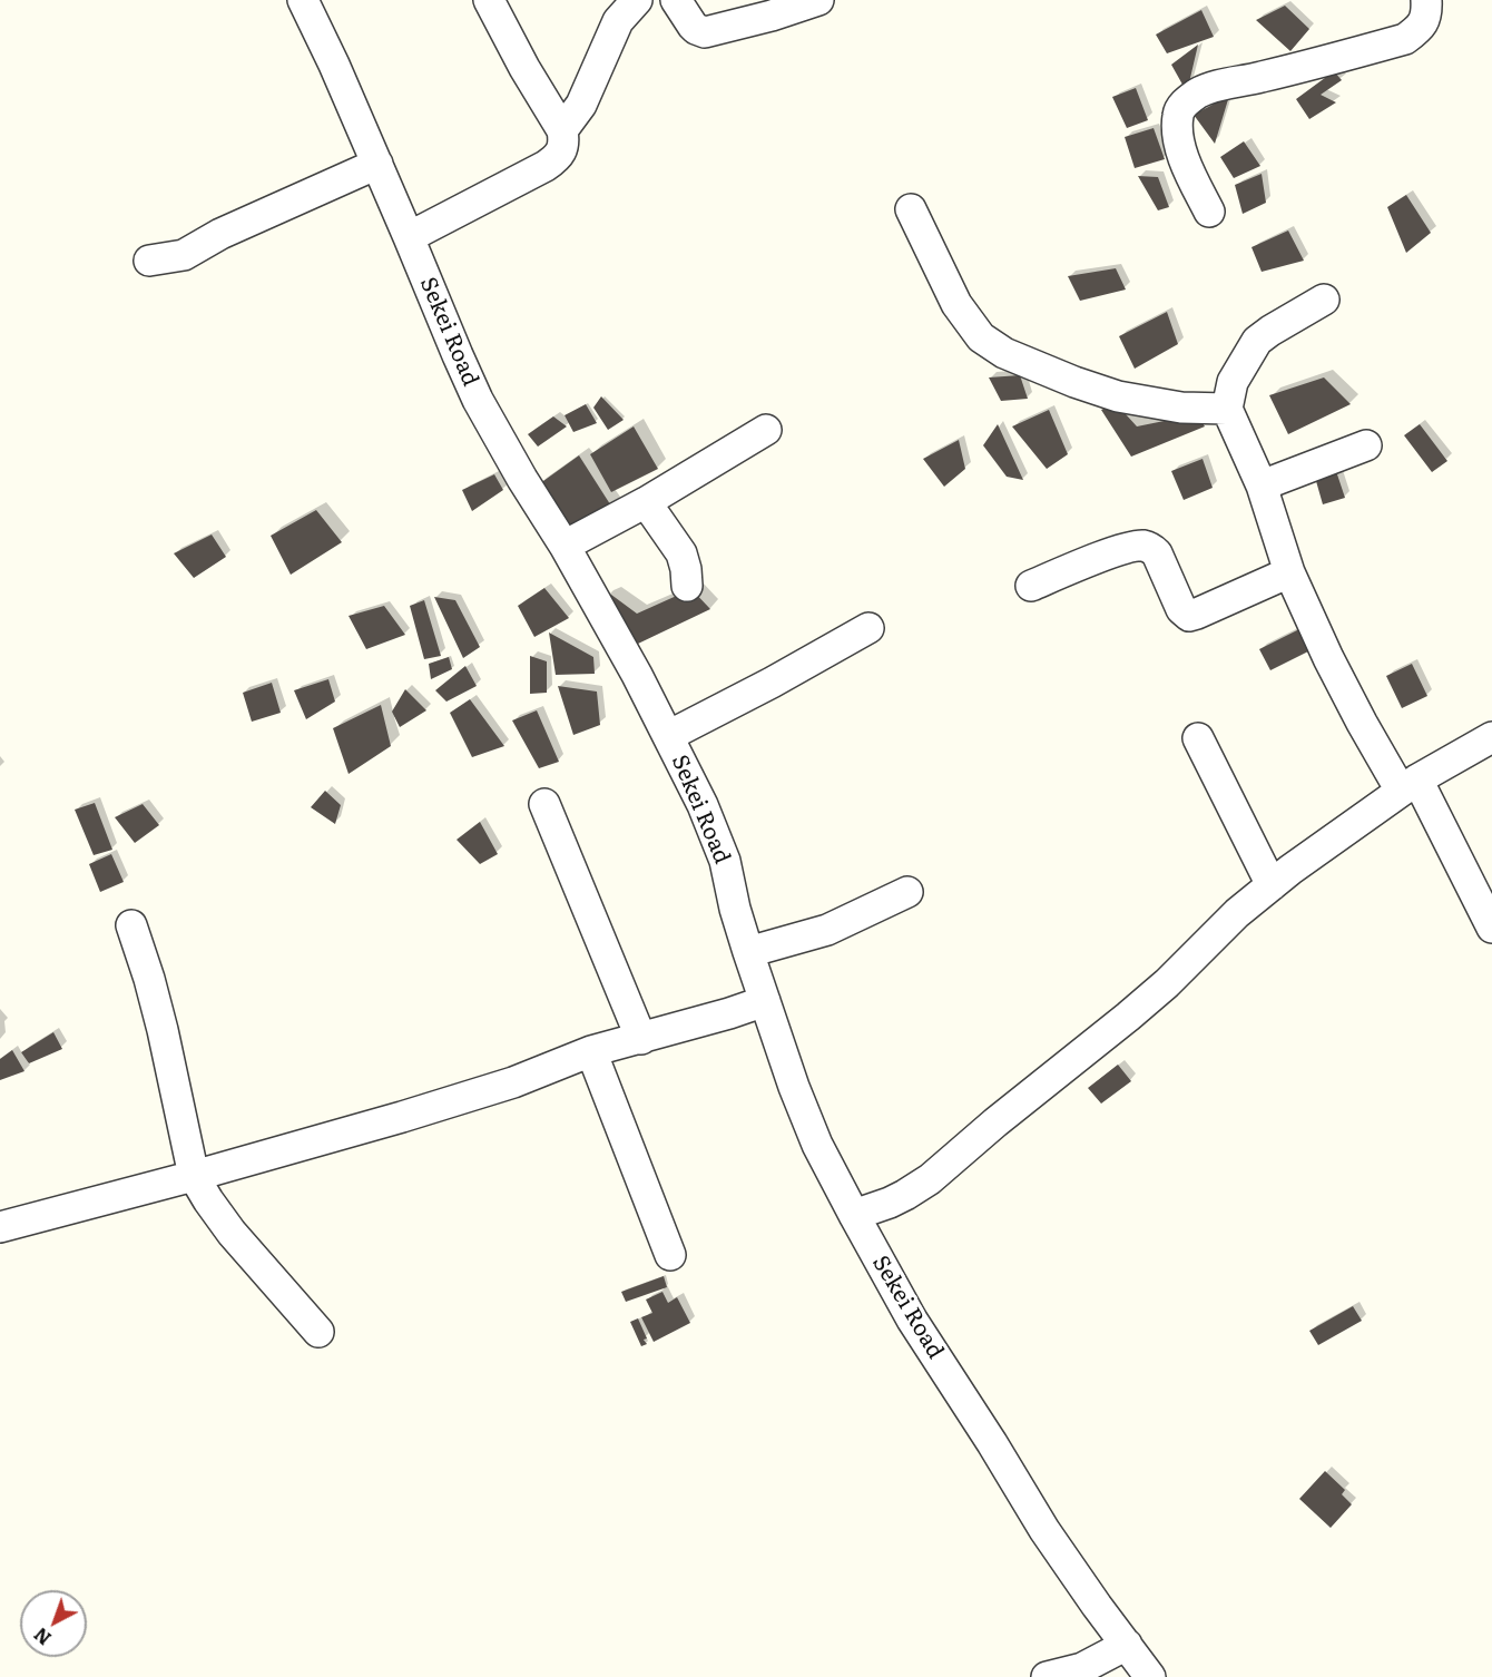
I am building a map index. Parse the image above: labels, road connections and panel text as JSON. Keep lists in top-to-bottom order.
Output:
{
  "streets": {
    "street": ["Sekei Road"]
  },
  "north": "bottom left"
}
